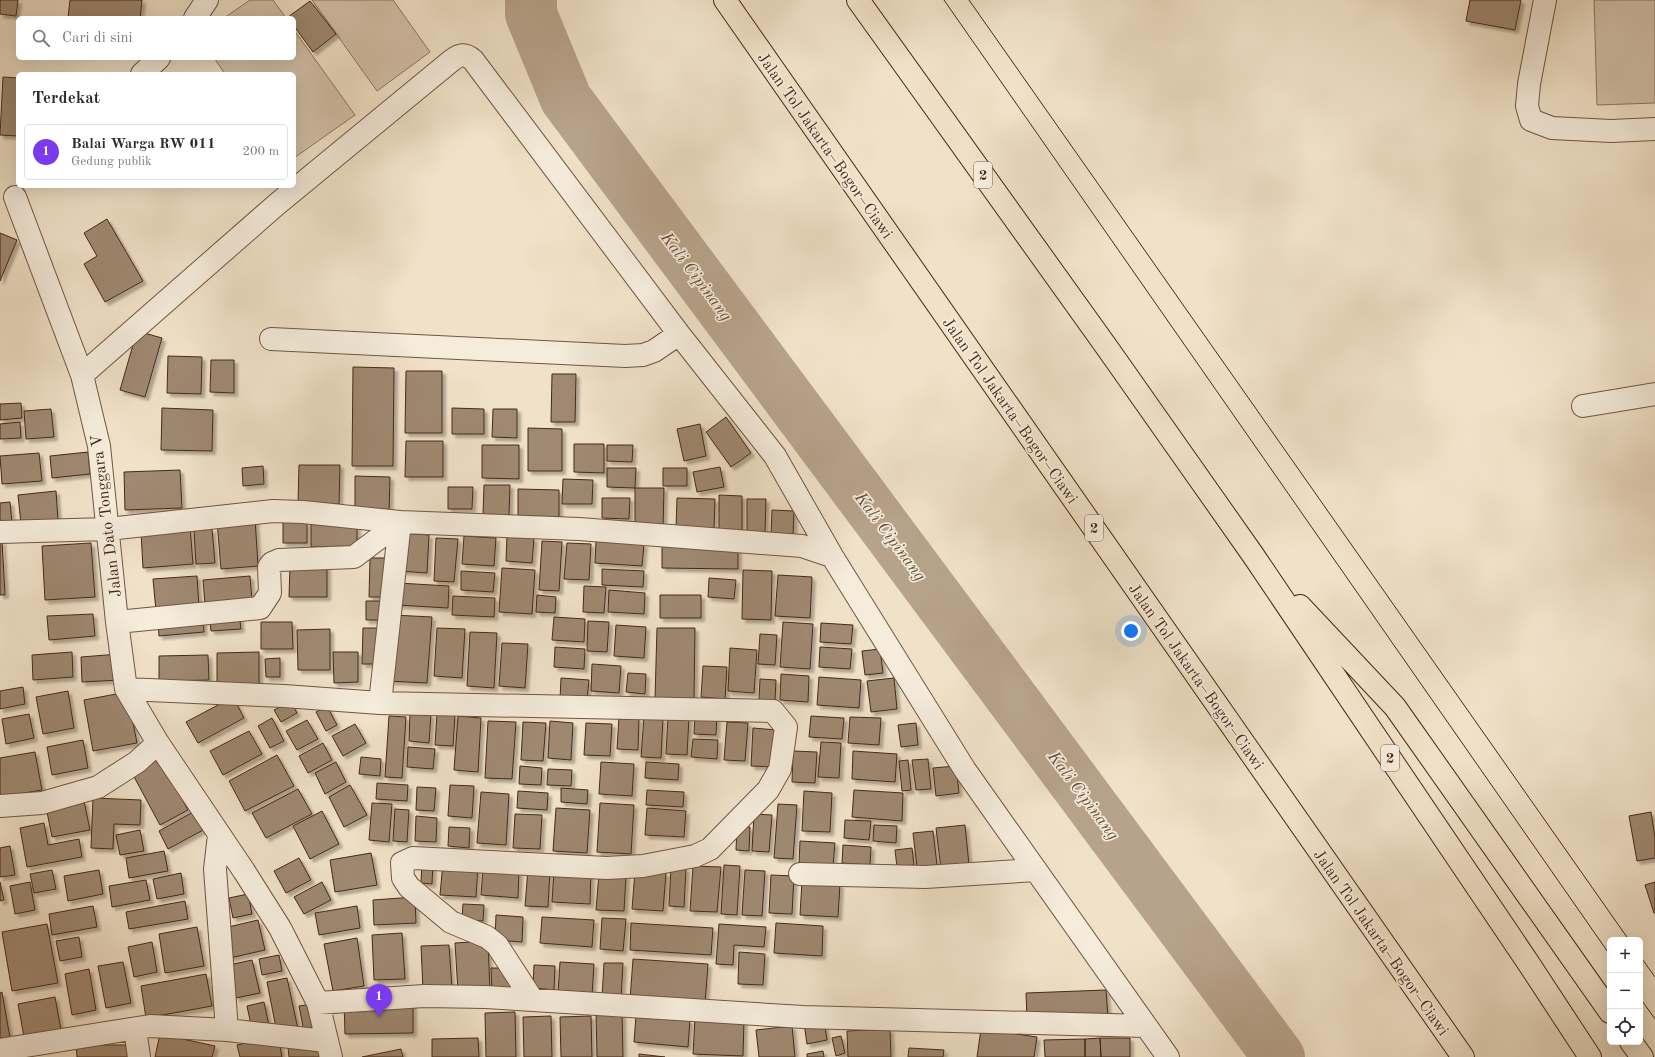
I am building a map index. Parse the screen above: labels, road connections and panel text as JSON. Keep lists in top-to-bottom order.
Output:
{
  "streets": {
    "highway": ["Jalan Tol Jakarta–Bogor–Ciawi", "2"],
    "street": ["Jalan Dato Tonggara V"]
  },
  "water": ["Kali Cipinang"],
  "page": {
    "search": "Cari di sini",
    "heading": "Terdekat",
    "list": [
      {
        "mark": "1",
        "name": "Balai Warga RW 011",
        "note": "Gedung publik",
        "value": "200 m"
      }
    ],
    "map_buttons": ["+", "−"],
    "pins": "1"
  }
}
